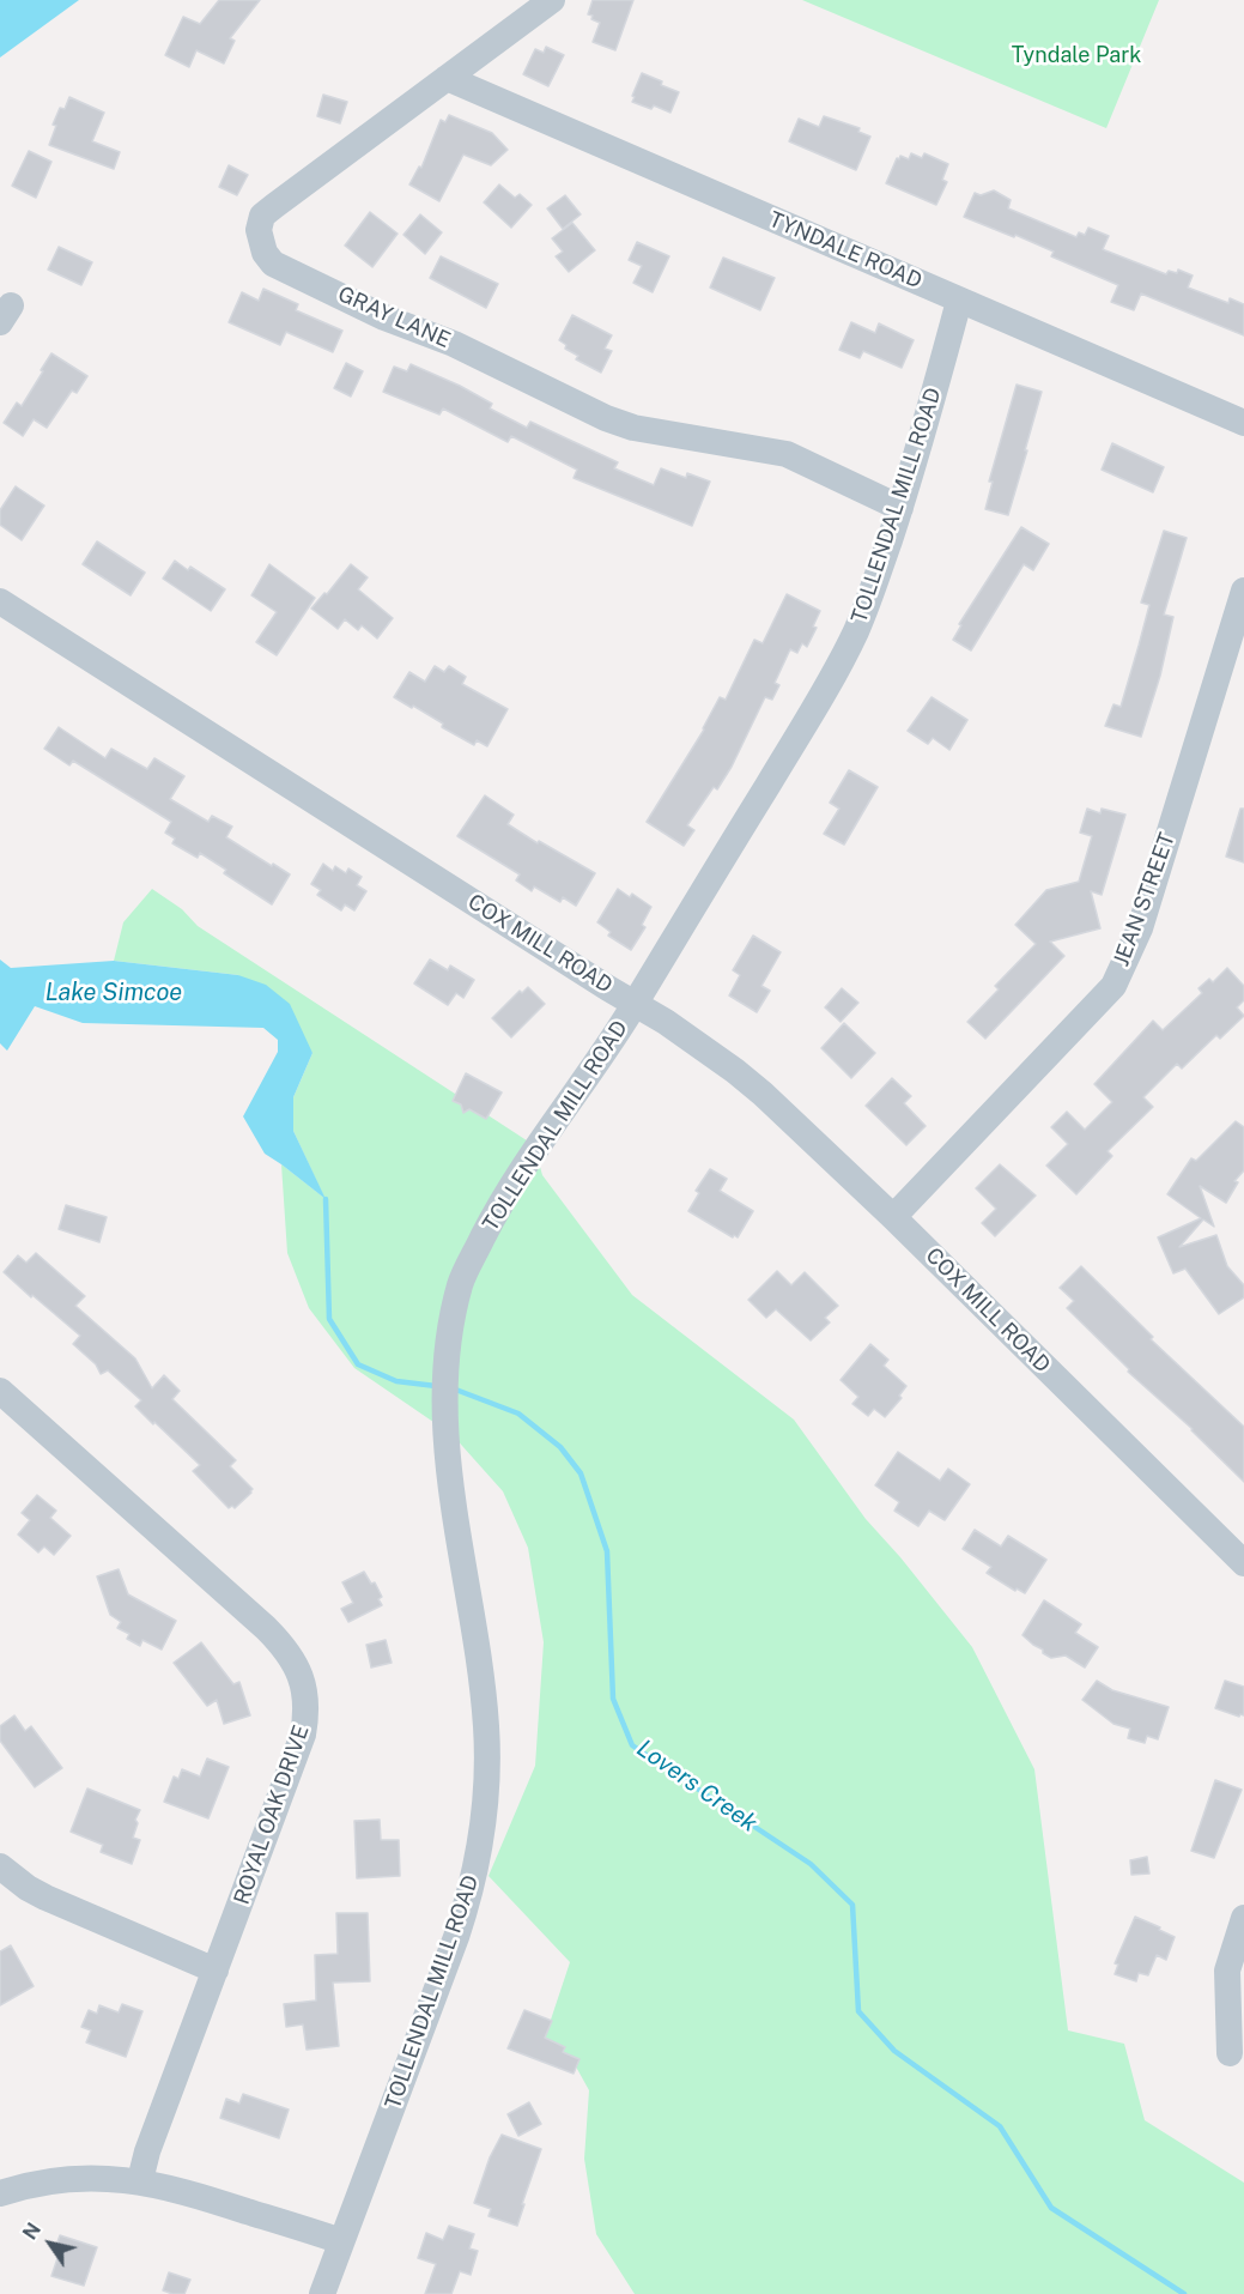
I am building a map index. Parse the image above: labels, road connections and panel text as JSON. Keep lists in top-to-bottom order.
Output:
{
  "streets": {
    "street": [
      "TYNDALE ROAD",
      "GRAY LANE",
      "TOLLENDAL MILL ROAD",
      "JEAN STREET",
      "COX MILL ROAD",
      "ROYAL OAK DRIVE"
    ]
  },
  "crossings": [
    ["TYNDALE ROAD", "GRAY LANE"],
    ["TYNDALE ROAD", "TOLLENDAL MILL ROAD"],
    ["GRAY LANE", "TOLLENDAL MILL ROAD"],
    ["TOLLENDAL MILL ROAD", "COX MILL ROAD"],
    ["JEAN STREET", "COX MILL ROAD"]
  ],
  "water": ["Lake Simcoe", "Lovers Creek"],
  "parks": ["Tyndale Park"],
  "north": "top left"
}
